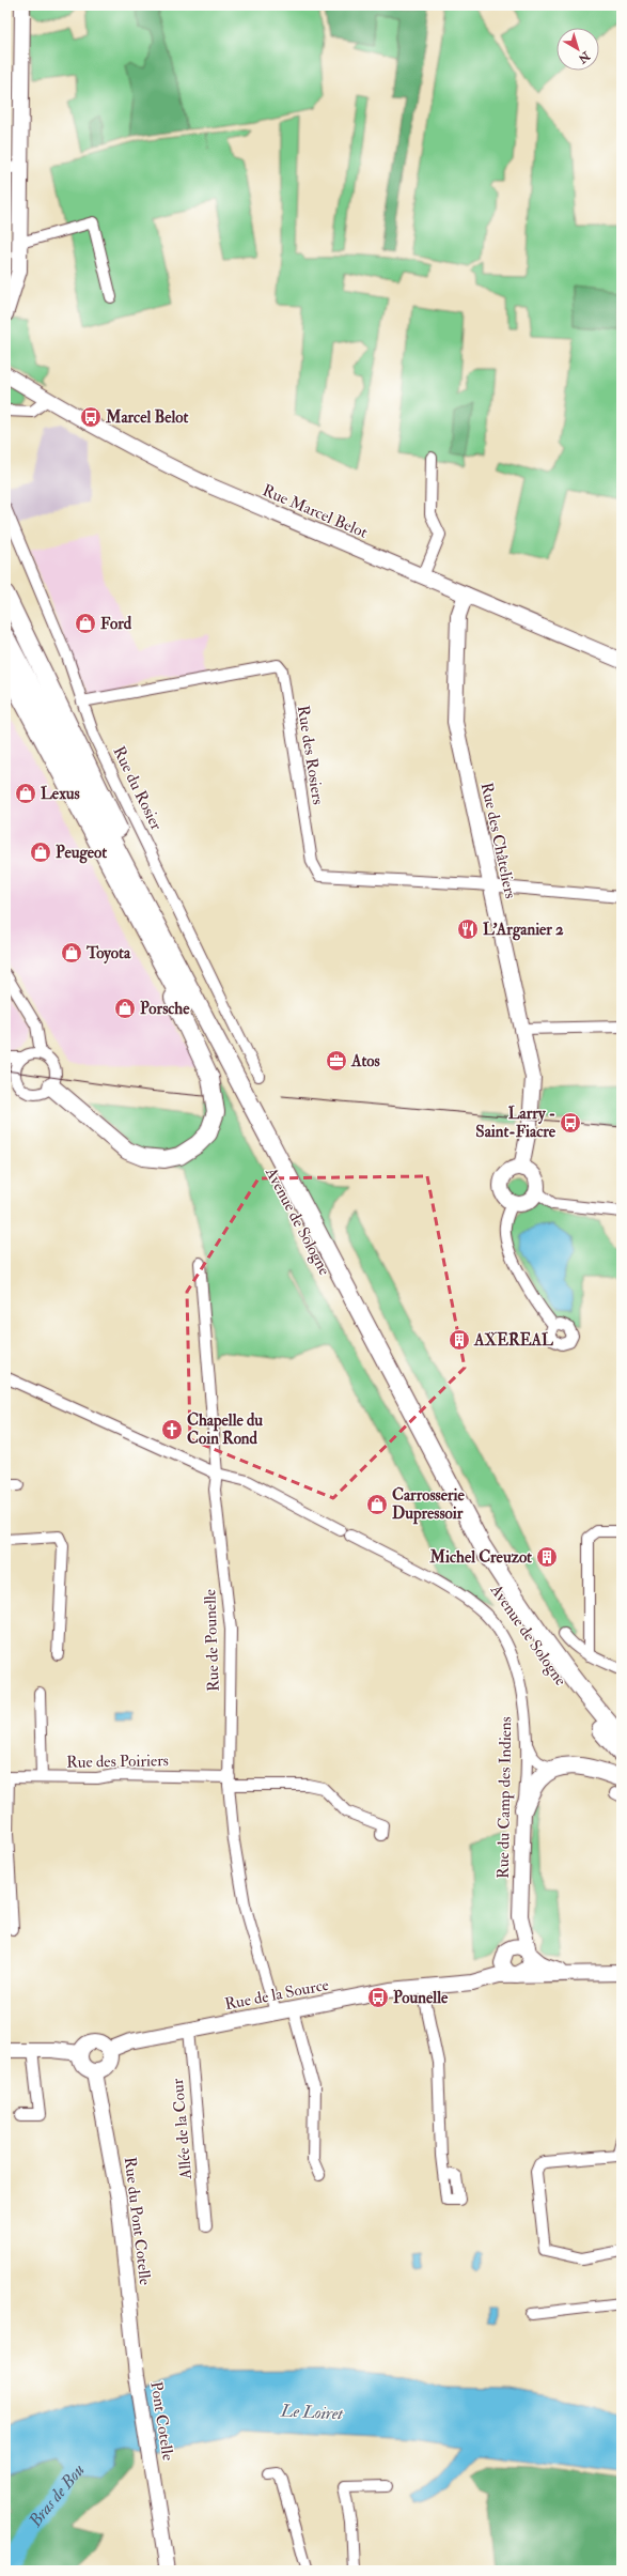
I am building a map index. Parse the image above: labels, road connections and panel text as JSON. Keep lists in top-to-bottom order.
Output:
{
  "streets": {
    "main road": [
      "Rue Marcel Belot",
      "Rue des Châteliers",
      "Avenue de Sologne",
      "Rue du Camp des Indiens",
      "Rue de la Source",
      "Rue du Pont Cotelle",
      "Pont Cotelle"
    ],
    "street": [
      "Rue des Rosiers",
      "Rue du Rosier",
      "Rue de Pounelle",
      "Rue des Poiriers",
      "Allée de la Cour"
    ]
  },
  "crossings": [
    ["Rue Marcel Belot", "Rue des Châteliers"],
    ["Rue des Rosiers", "Rue du Rosier"],
    ["Rue des Rosiers", "Rue des Châteliers"],
    ["Rue de Pounelle", "Rue des Poiriers"],
    ["Rue de Pounelle", "Rue du Camp des Indiens"],
    ["Rue de Pounelle", "Rue de la Source"],
    ["Rue du Camp des Indiens", "Rue de la Source"],
    ["Rue de la Source", "Allée de la Cour"],
    ["Rue de la Source", "Rue du Pont Cotelle"],
    ["Rue du Pont Cotelle", "Pont Cotelle"]
  ],
  "water": ["Le Loiret", "Bras de Bou"],
  "places": {
    "bus stop": ["Marcel Belot", "Larry - Saint-Fiacre", "Pounelle"],
    "shop": [
      "Ford",
      "Lexus",
      "Peugeot",
      "Toyota",
      "Porsche",
      "Carrosserie Dupressoir"
    ],
    "restaurant": ["L'Arganier 2"],
    "office": ["Atos"],
    "building": ["AXEREAL", "Michel Creuzot"],
    "church": ["Chapelle du Coin Rond"]
  },
  "north": "bottom right"
}
